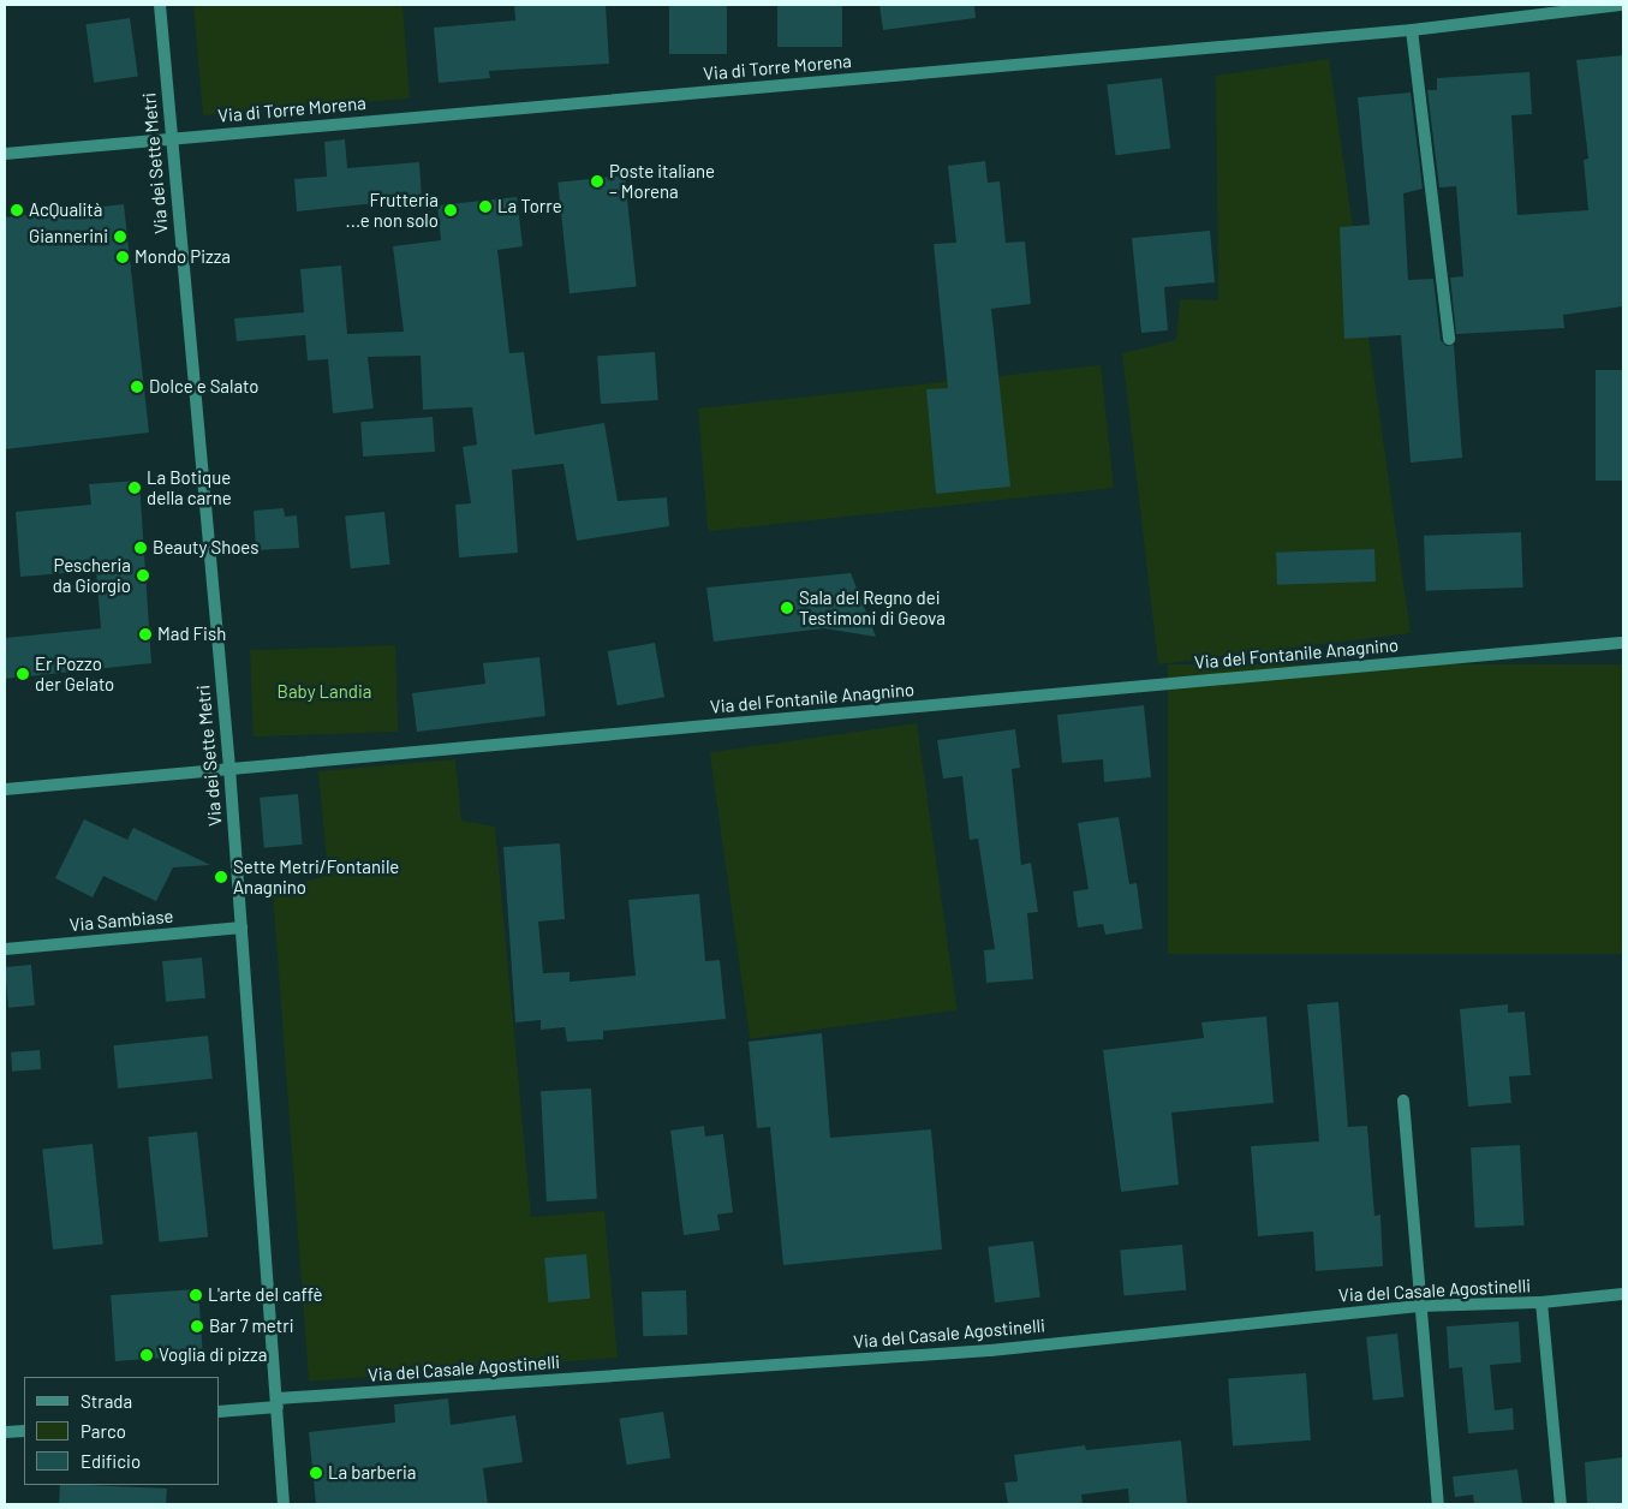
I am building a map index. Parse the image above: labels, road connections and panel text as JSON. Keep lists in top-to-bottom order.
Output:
{
  "streets": {
    "street": [
      "Via di Torre Morena",
      "Via dei Sette Metri",
      "Via del Fontanile Anagnino",
      "Via Sambiase",
      "Via del Casale Agostinelli"
    ]
  },
  "crossings": [
    ["Via di Torre Morena", "Via dei Sette Metri"],
    ["Via dei Sette Metri", "Via del Fontanile Anagnino"],
    ["Via dei Sette Metri", "Via Sambiase"],
    ["Via dei Sette Metri", "Via del Casale Agostinelli"]
  ],
  "parks": ["Baby Landia"],
  "places": [
    "Poste italiane – Morena",
    "La Torre",
    "AcQualità",
    "Frutteria ...e non solo",
    "Giannerini",
    "Mondo Pizza",
    "Dolce e Salato",
    "La Botique della carne",
    "Beauty Shoes",
    "Pescheria da Giorgio",
    "Sala del Regno dei Testimoni di Geova",
    "Mad Fish",
    "Er Pozzo der Gelato",
    "Sette Metri/Fontanile Anagnino",
    "L'arte del caffè",
    "Bar 7 metri",
    "Voglia di pizza",
    "La barberia"
  ],
  "legend": ["Strada", "Parco", "Edificio"]
}
